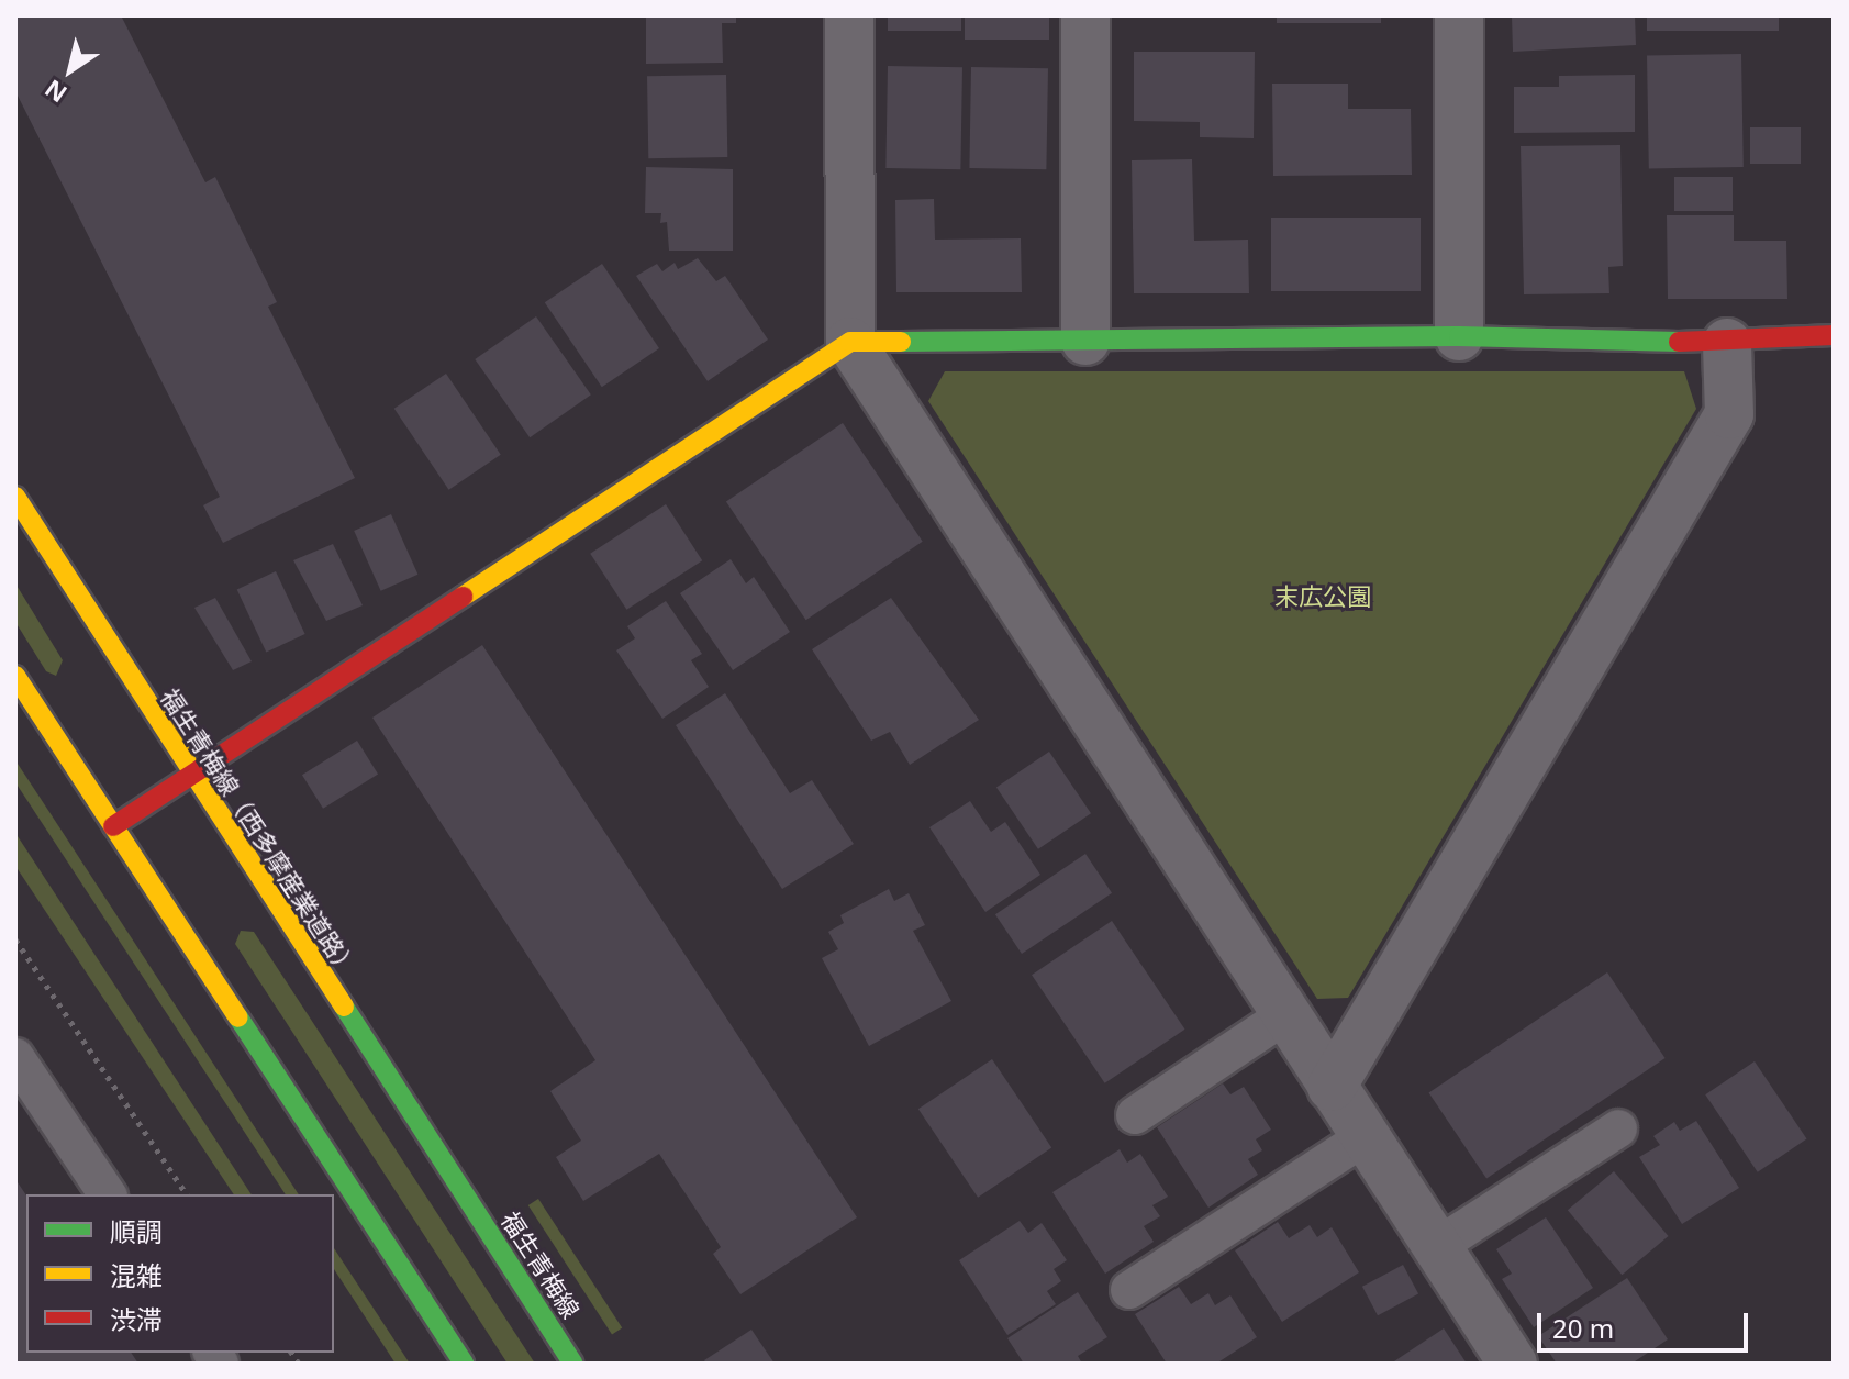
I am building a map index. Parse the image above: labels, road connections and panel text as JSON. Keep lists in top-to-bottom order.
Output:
{
  "streets": {
    "street": ["福生青梅線（西多摩産業道路）", "福生青梅線"]
  },
  "crossings": [
    ["福生青梅線（西多摩産業道路）", "福生青梅線"]
  ],
  "parks": ["末広公園"],
  "legend": ["順調", "混雑", "渋滞"],
  "scale_bar": "20 m",
  "north": "bottom left"
}
